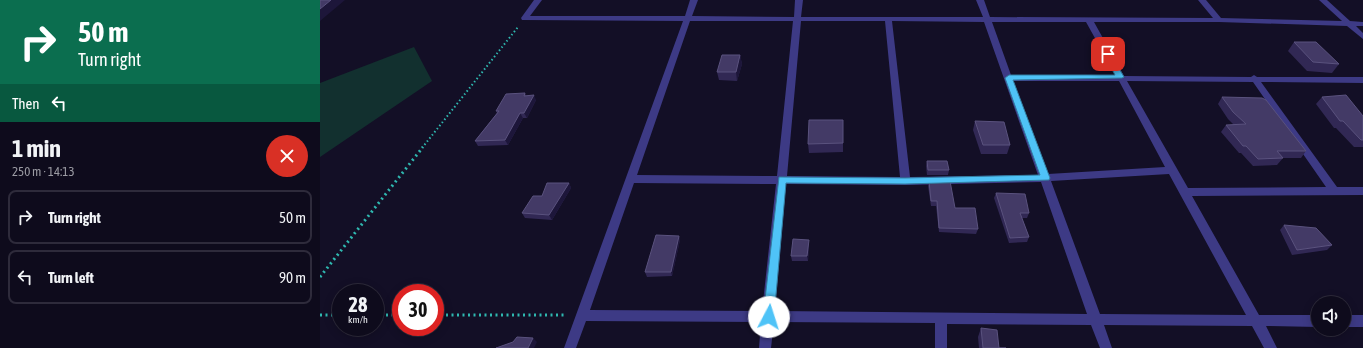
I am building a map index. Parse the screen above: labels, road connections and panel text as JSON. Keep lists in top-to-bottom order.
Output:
{
  "page": {
    "turn": ["50 m", "Turn right"],
    "then": "Then",
    "heading": ["1 min", "250 m · 14:13"],
    "list": [
      {
        "name": "Turn right",
        "value": "50 m"
      },
      {
        "name": "Turn left",
        "value": "90 m"
      }
    ],
    "speed": "28 km/h",
    "limit": "30"
  }
}
